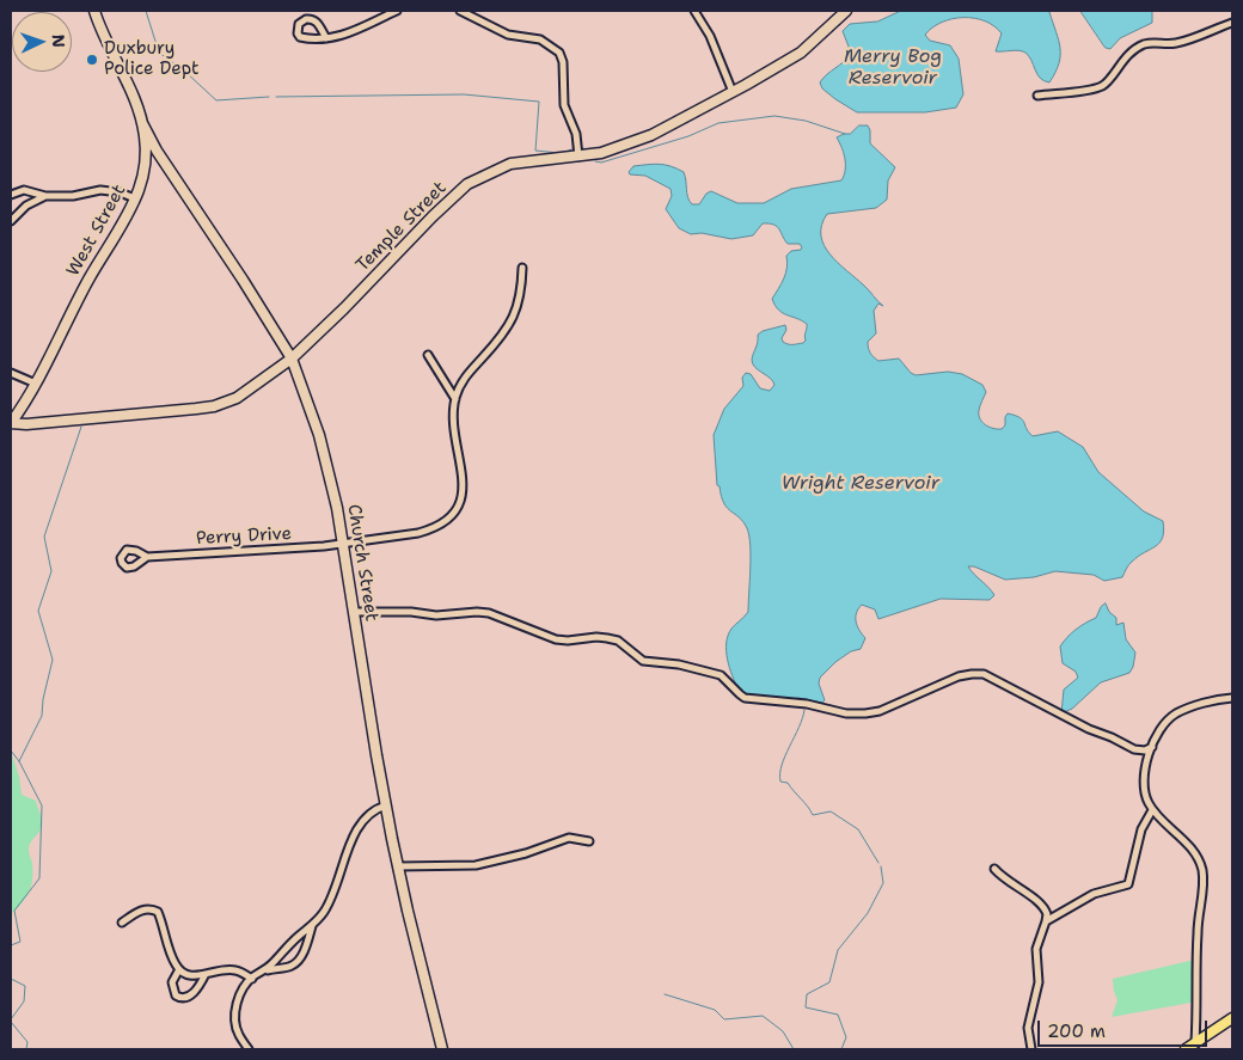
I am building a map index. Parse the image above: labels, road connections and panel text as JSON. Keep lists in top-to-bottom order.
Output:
{
  "streets": {
    "main road": ["Temple Street", "West Street", "Church Street"],
    "street": ["Perry Drive"]
  },
  "crossings": [
    ["Temple Street", "West Street"],
    ["Temple Street", "Church Street"],
    ["West Street", "Church Street"],
    ["Perry Drive", "Church Street"]
  ],
  "water": ["Merry Bog Reservoir", "Wright Reservoir"],
  "places": ["Duxbury Police Dept"],
  "scale_bar": "200 m",
  "north": "right"
}
